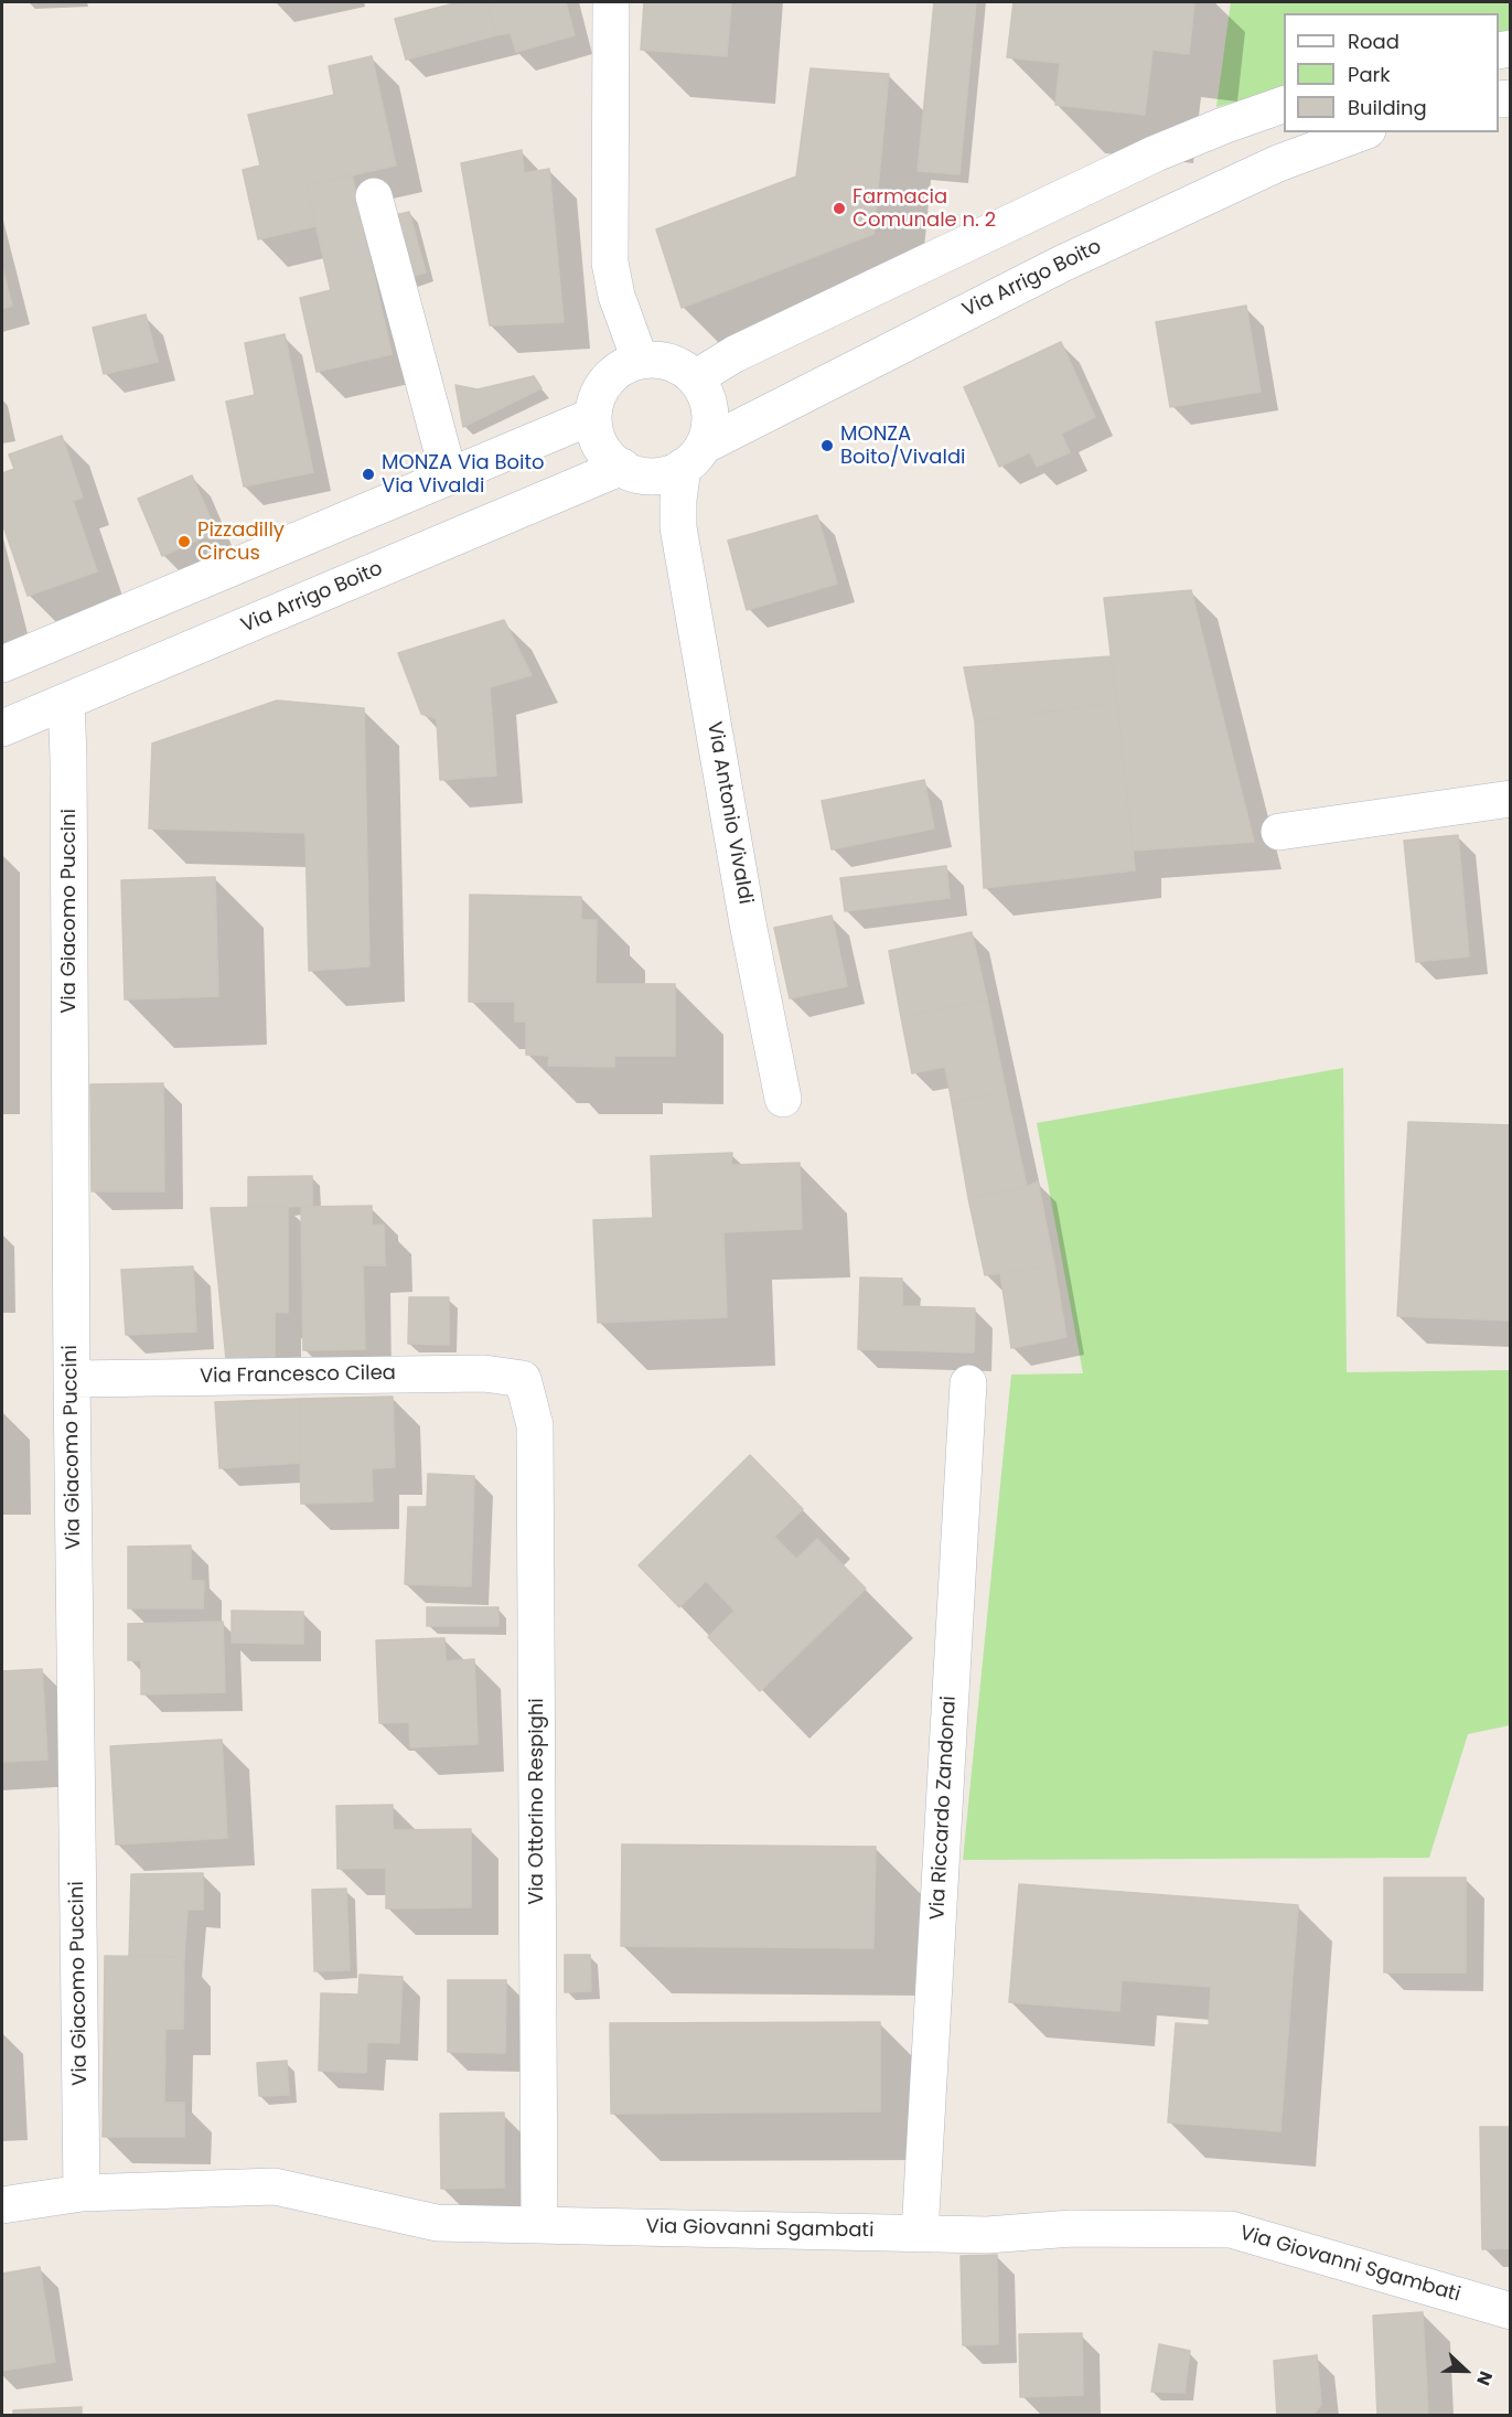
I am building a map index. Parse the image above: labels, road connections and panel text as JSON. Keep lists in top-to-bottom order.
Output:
{
  "streets": {
    "street": [
      "Via Arrigo Boito",
      "Via Antonio Vivaldi",
      "Via Giacomo Puccini",
      "Via Francesco Cilea",
      "Via Ottorino Respighi",
      "Via Riccardo Zandonai",
      "Via Giovanni Sgambati"
    ]
  },
  "crossings": [
    ["Via Arrigo Boito", "Via Antonio Vivaldi"],
    ["Via Arrigo Boito", "Via Giacomo Puccini"],
    ["Via Giacomo Puccini", "Via Francesco Cilea"],
    ["Via Giacomo Puccini", "Via Giovanni Sgambati"],
    ["Via Francesco Cilea", "Via Ottorino Respighi"],
    ["Via Ottorino Respighi", "Via Giovanni Sgambati"],
    ["Via Riccardo Zandonai", "Via Giovanni Sgambati"]
  ],
  "places": [
    "Farmacia Comunale n. 2",
    "MONZA Boito/Vivaldi",
    "MONZA Via Boito Via Vivaldi",
    "Pizzadilly Circus"
  ],
  "legend": ["Road", "Park", "Building"],
  "north": "right"
}
